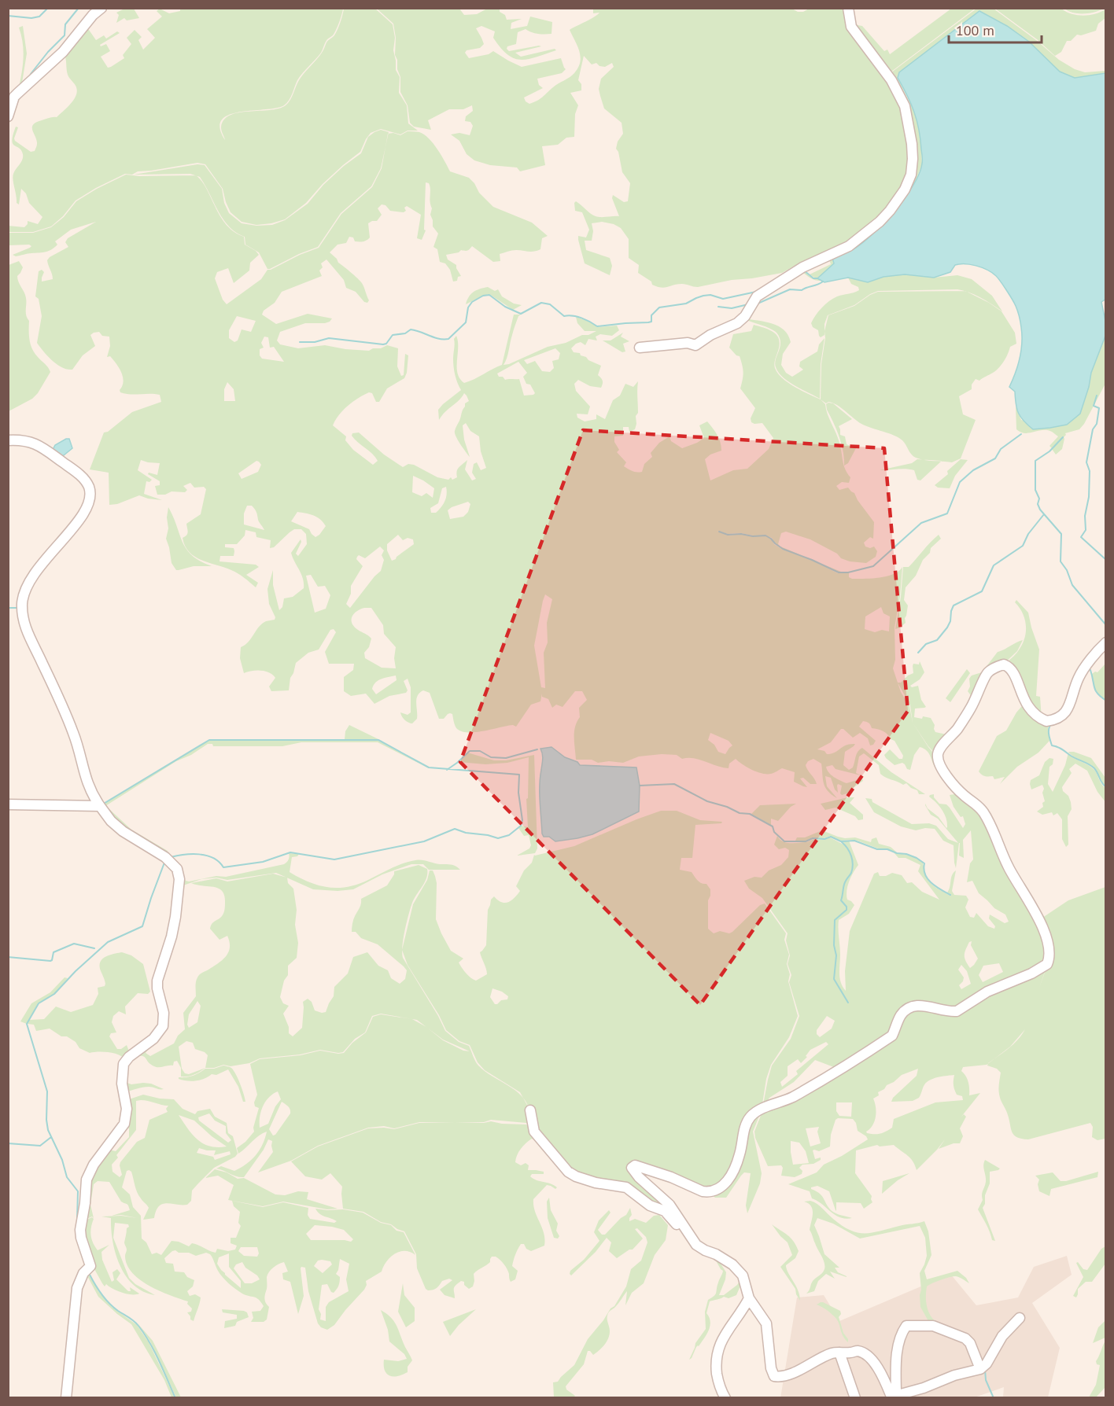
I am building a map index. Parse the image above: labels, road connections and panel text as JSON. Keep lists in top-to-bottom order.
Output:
{
  "scale_bar": "100 m"
}
